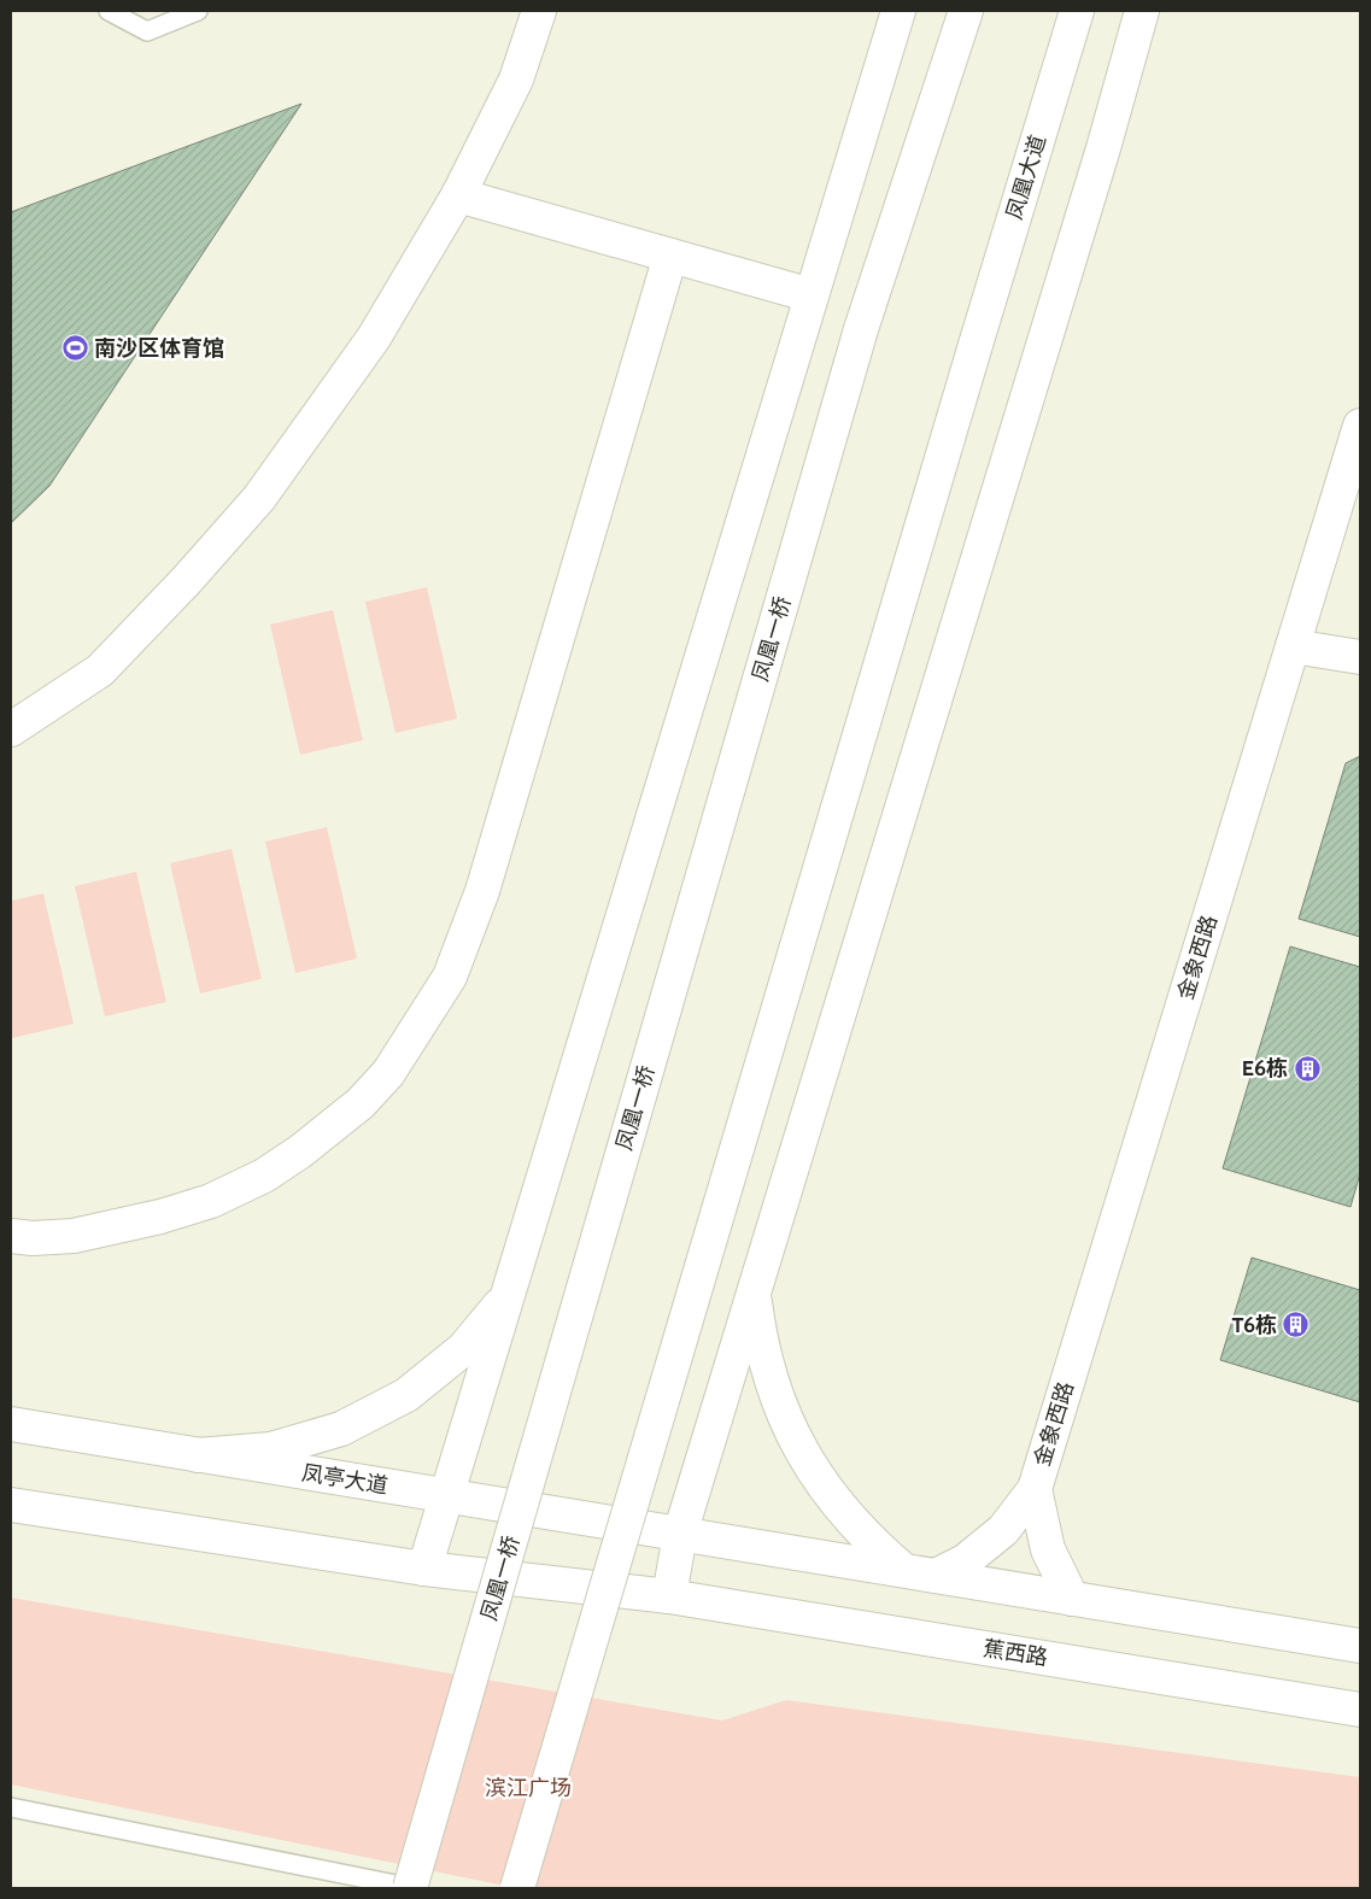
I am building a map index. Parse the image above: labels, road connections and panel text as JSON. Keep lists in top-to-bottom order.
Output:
{
  "streets": {
    "main road": [
      "凤凰大道",
      "凤凰一桥",
      "金象西路",
      "凤亭大道",
      "蕉西路"
    ]
  },
  "parks": ["滨江广场"],
  "places": {
    "sports": ["南沙区体育馆"],
    "building": ["E6栋", "T6栋"]
  }
}
